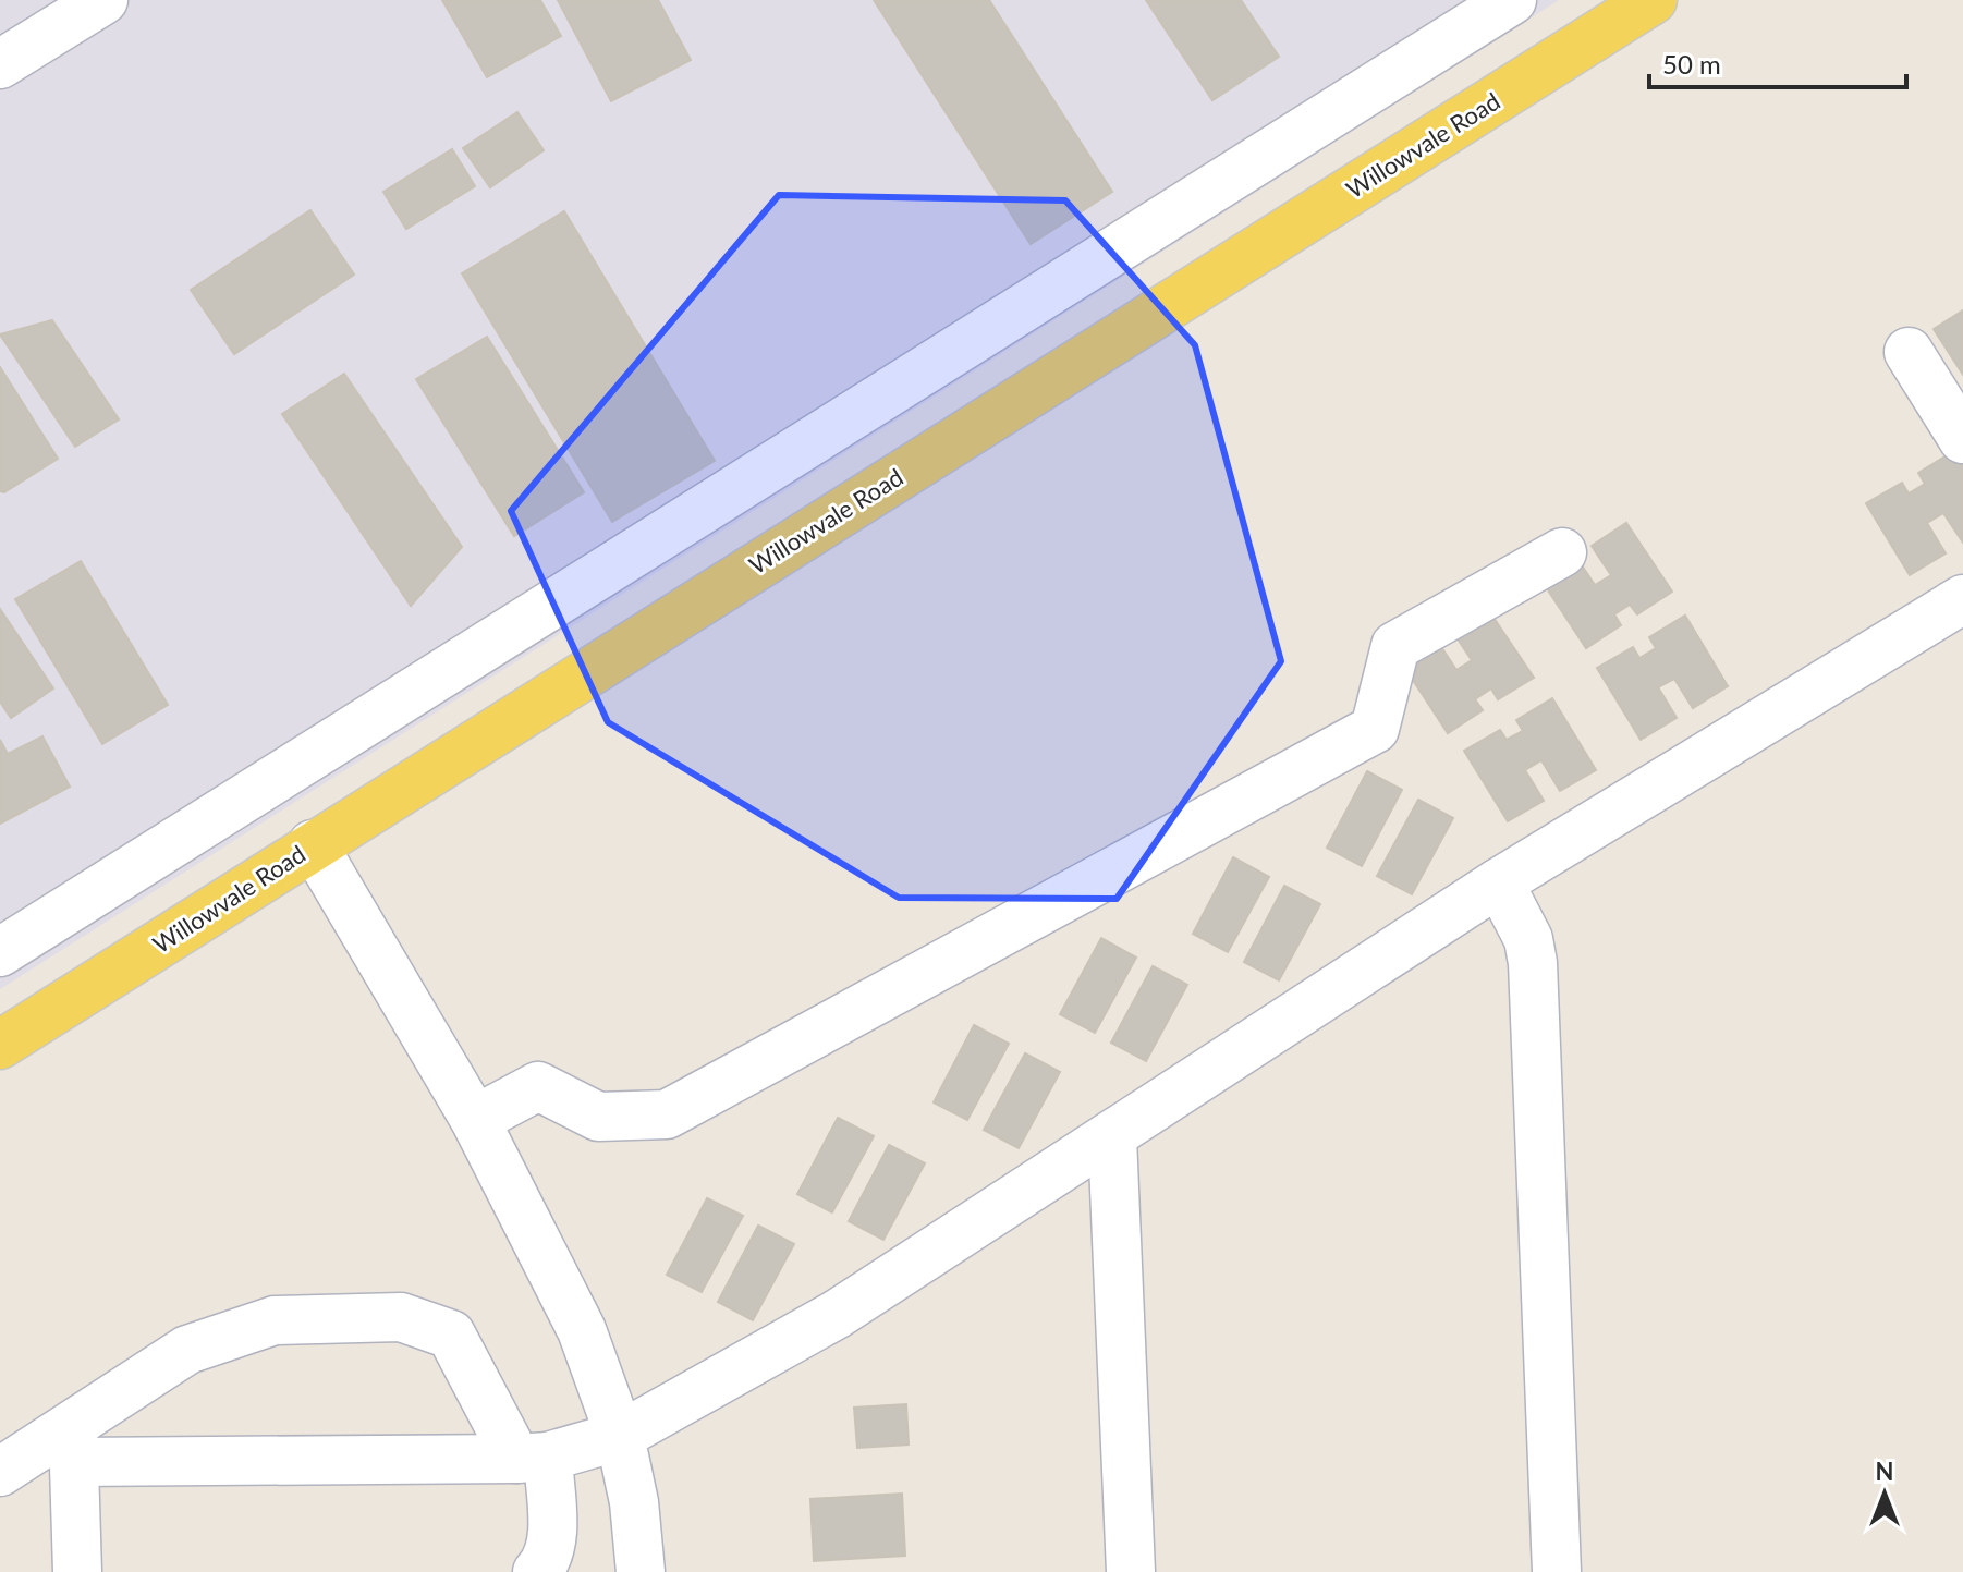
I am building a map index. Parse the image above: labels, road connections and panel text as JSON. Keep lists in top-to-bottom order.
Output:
{
  "streets": {
    "main road": ["Willowvale Road"]
  },
  "scale_bar": "50 m",
  "north": "top"
}
